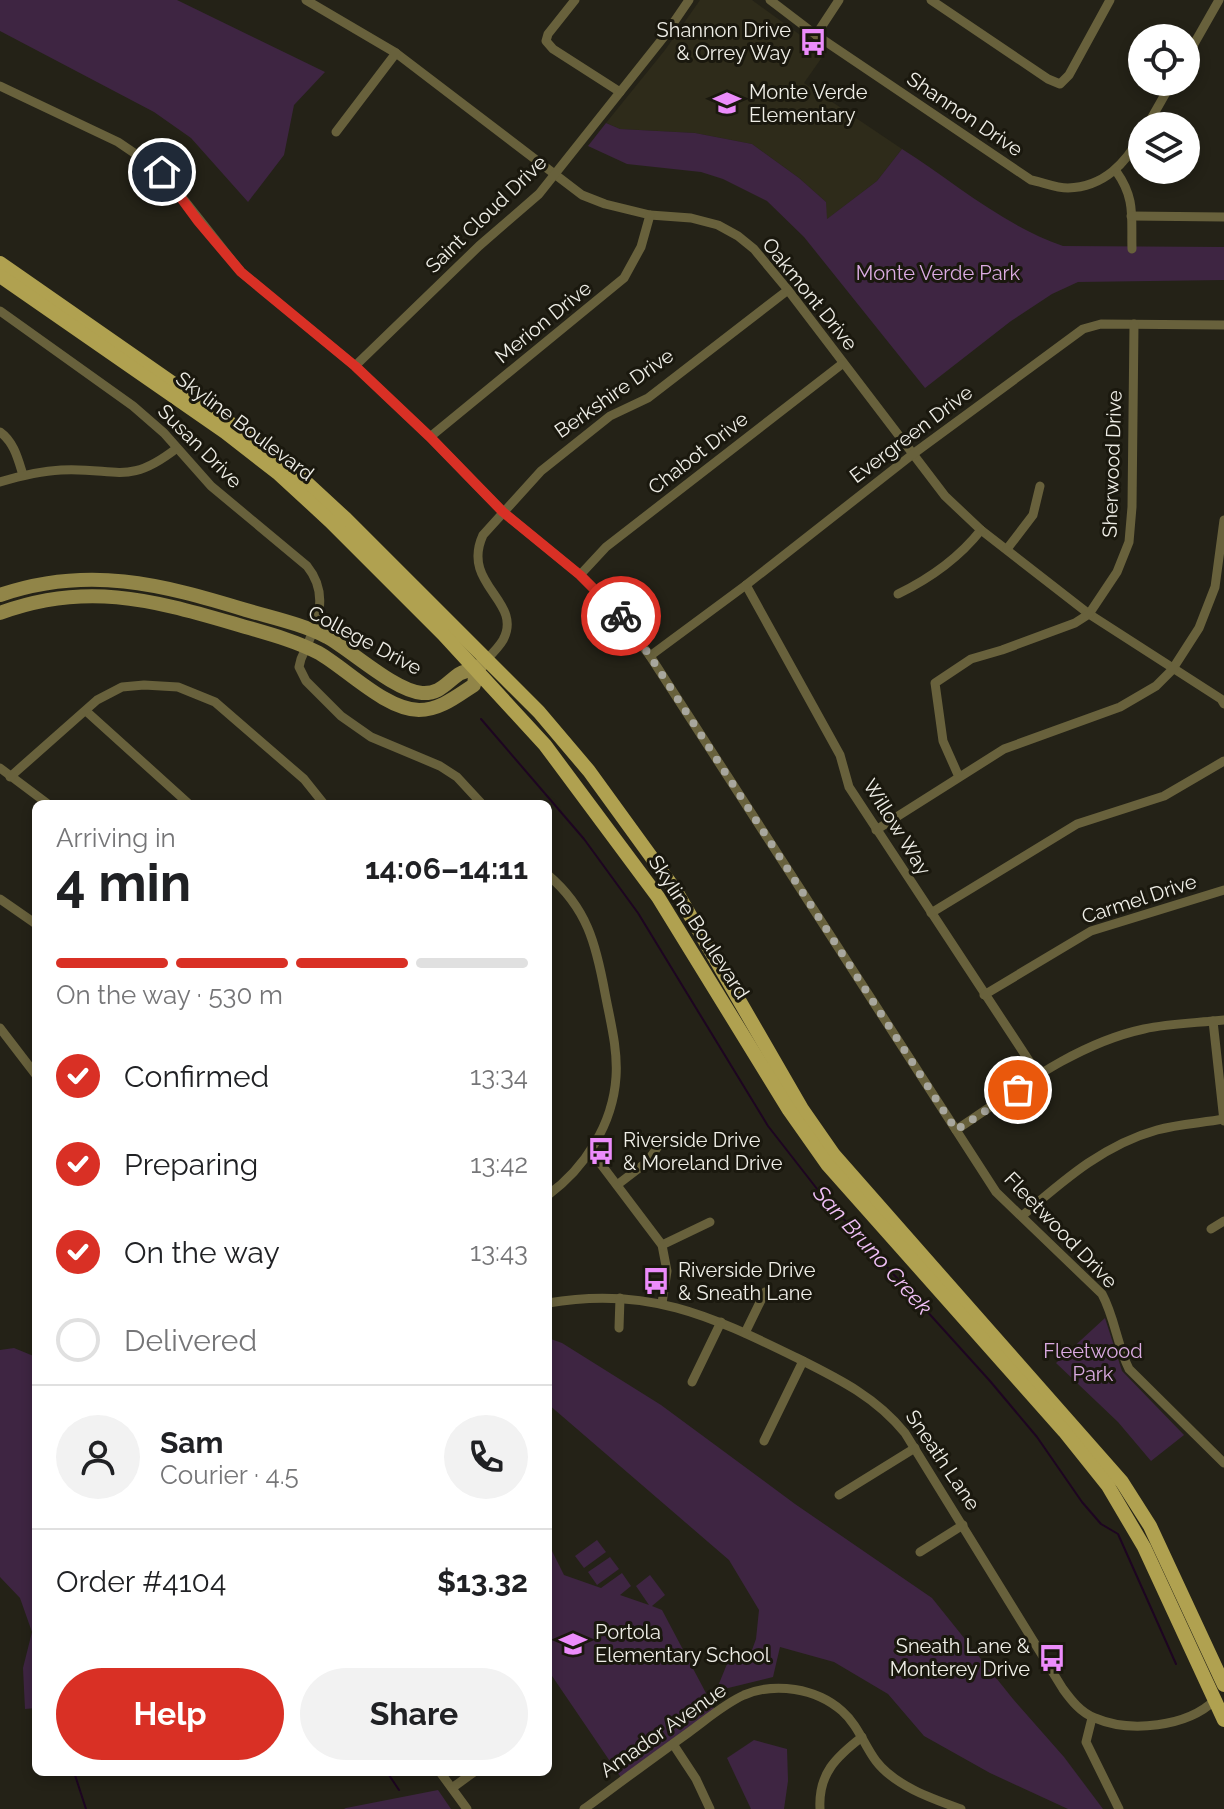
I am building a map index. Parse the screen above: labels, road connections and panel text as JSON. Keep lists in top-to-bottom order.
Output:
{
  "streets": {
    "main road": ["Skyline Boulevard"],
    "street": [
      "Shannon Drive",
      "Saint Cloud Drive",
      "Oakmont Drive",
      "Merion Drive",
      "Berkshire Drive",
      "Evergreen Drive",
      "Susan Drive",
      "Chabot Drive",
      "Sherwood Drive",
      "College Drive",
      "Willow Way",
      "Carmel Drive",
      "Fleetwood Drive",
      "Sneath Lane",
      "Amador Avenue"
    ]
  },
  "crossings": [
    ["Saint Cloud Drive", "Oakmont Drive"],
    ["Saint Cloud Drive", "Fleetwood Drive"],
    ["Oakmont Drive", "Merion Drive"],
    ["Oakmont Drive", "Berkshire Drive"],
    ["Oakmont Drive", "Evergreen Drive"],
    ["Oakmont Drive", "Chabot Drive"],
    ["Oakmont Drive", "Sherwood Drive"],
    ["Merion Drive", "Fleetwood Drive"],
    ["Berkshire Drive", "Skyline Boulevard"],
    ["Berkshire Drive", "College Drive"],
    ["Berkshire Drive", "Fleetwood Drive"],
    ["Skyline Boulevard", "College Drive"],
    ["Evergreen Drive", "Sherwood Drive"],
    ["Evergreen Drive", "Willow Way"],
    ["Evergreen Drive", "Fleetwood Drive"],
    ["Susan Drive", "College Drive"],
    ["Chabot Drive", "Fleetwood Drive"],
    ["Willow Way", "Carmel Drive"]
  ],
  "water": ["San Bruno Creek"],
  "parks": ["Monte Verde Park", "Fleetwood Park"],
  "places": {
    "bus stop": [
      "Shannon Drive & Orrey Way",
      "Riverside Drive & Moreland Drive",
      "Riverside Drive & Sneath Lane",
      "Sneath Lane & Monterey Drive"
    ],
    "school or university": ["Monte Verde Elementary", "Portola Elementary School"]
  },
  "page": {
    "heading": ["4 min", "Arriving in", "14:06–14:11"],
    "panel": [
      "Sam",
      "Courier · 4.5",
      "Order #4104",
      "$13.32"
    ],
    "bar": "On the way · 530 m",
    "list": [
      ["Confirmed", "13:34"],
      ["Preparing", "13:42"],
      ["On the way", "13:43"],
      "Delivered"
    ],
    "buttons": ["Help", "Share"]
  }
}
